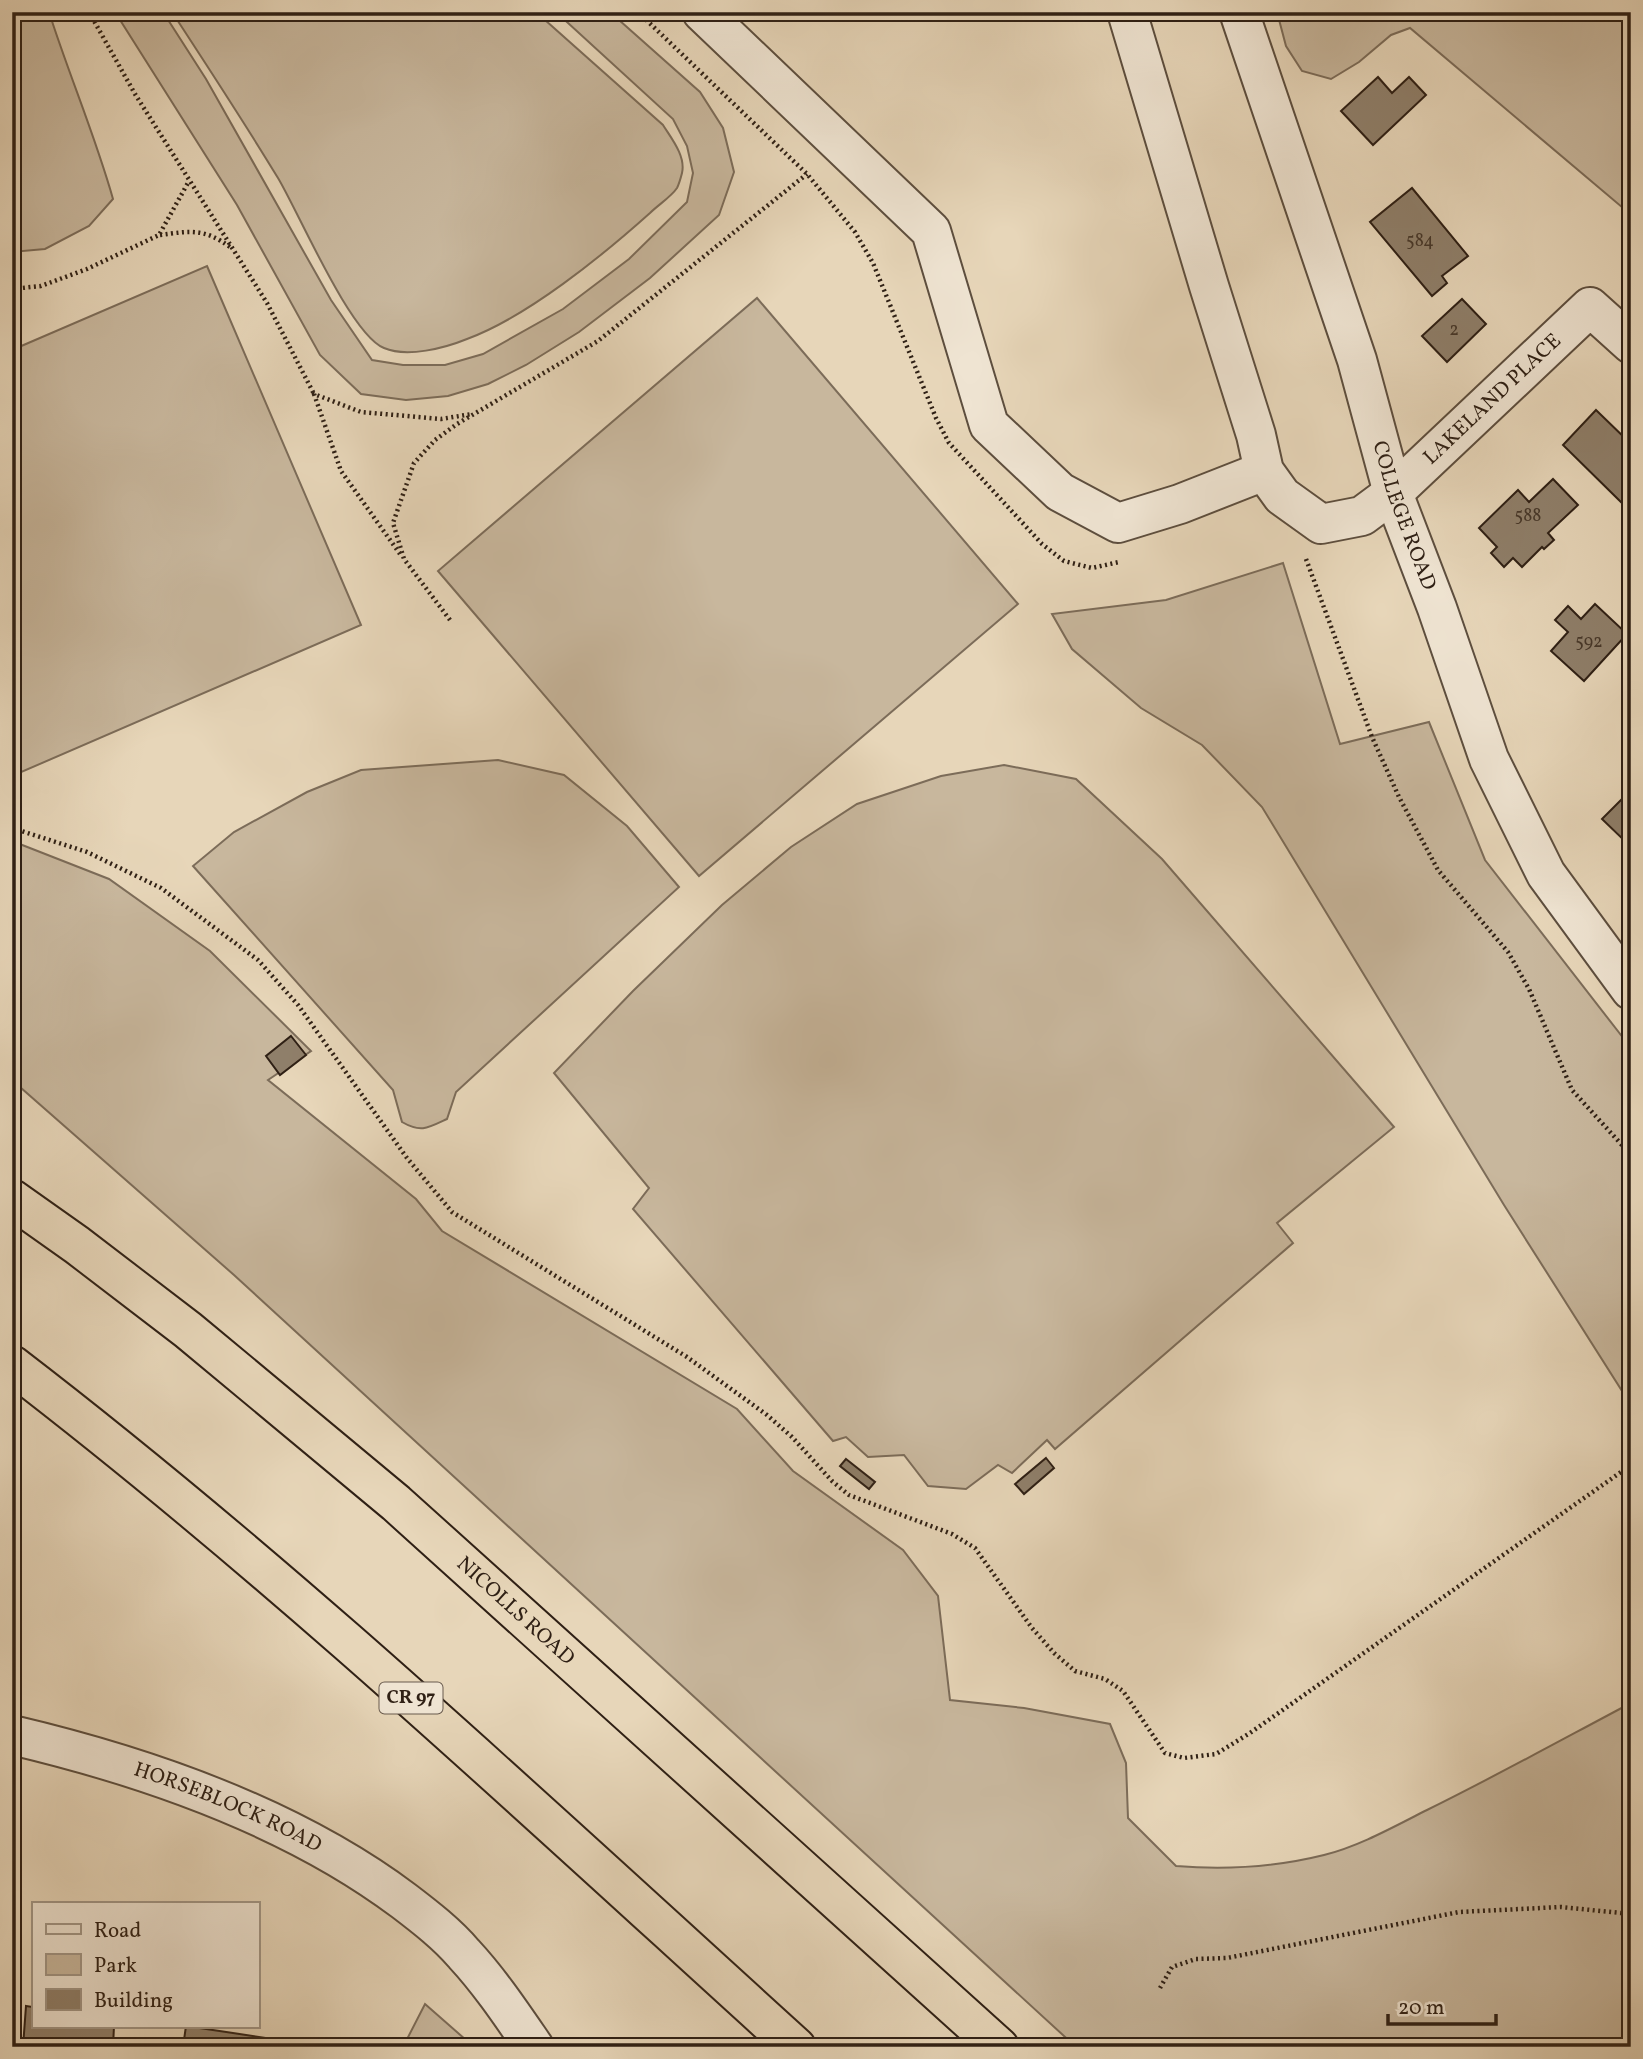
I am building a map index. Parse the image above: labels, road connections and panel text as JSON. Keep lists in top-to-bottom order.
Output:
{
  "streets": {
    "highway": ["NICOLLS ROAD", "CR 97"],
    "street": ["LAKELAND PLACE", "COLLEGE ROAD", "HORSEBLOCK ROAD"]
  },
  "crossings": [
    ["LAKELAND PLACE", "COLLEGE ROAD"]
  ],
  "house_numbers": [
    "584",
    "2",
    "588",
    "592"
  ],
  "legend": ["Road", "Park", "Building"],
  "scale_bar": "20 m"
}
